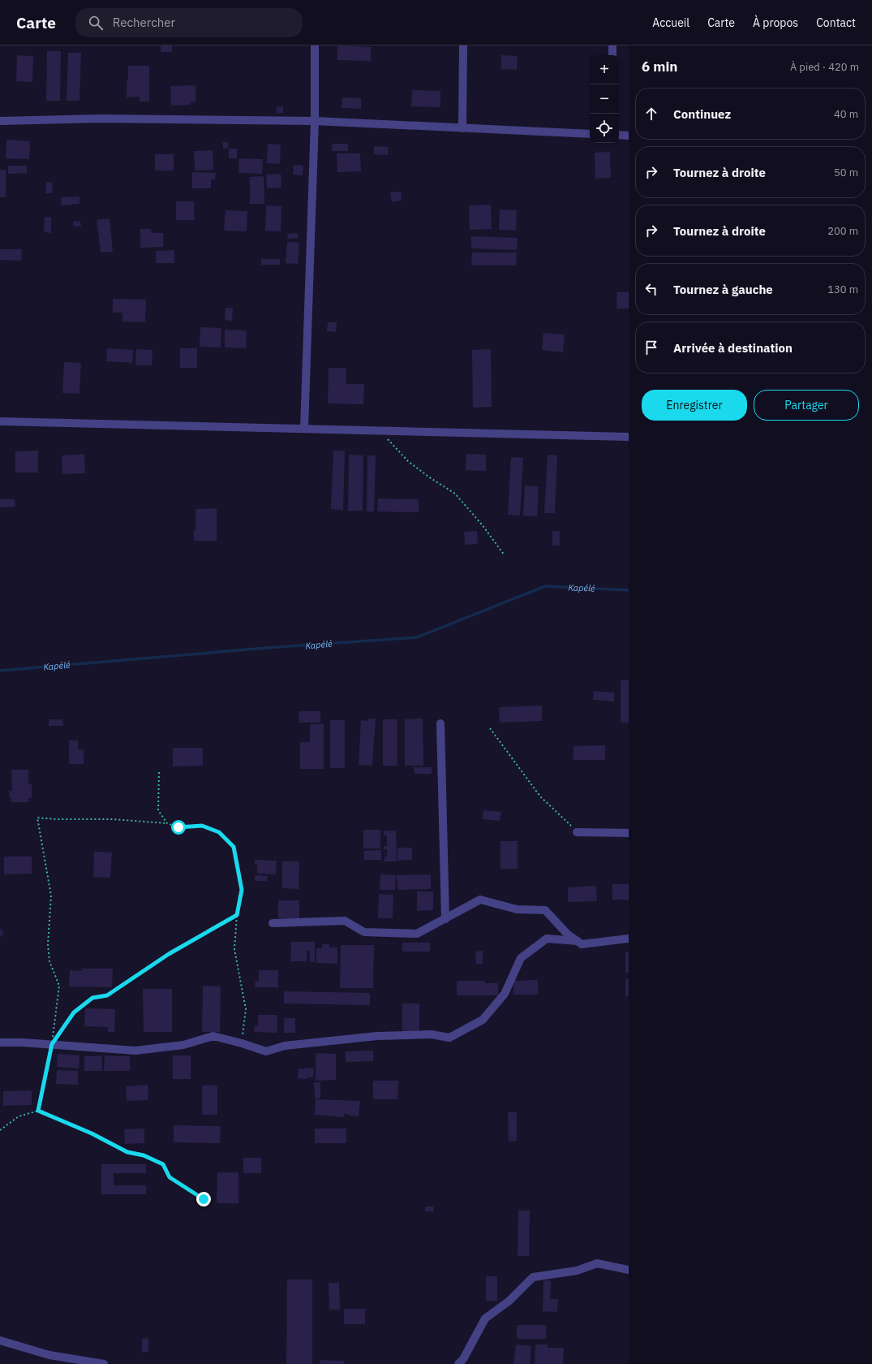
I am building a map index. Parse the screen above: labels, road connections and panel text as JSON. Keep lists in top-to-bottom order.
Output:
{
  "water": ["Kapélé"],
  "page": {
    "header": "Carte",
    "search": "Rechercher",
    "nav": [
      "Accueil",
      "Carte",
      "À propos",
      "Contact"
    ],
    "heading": ["6 min", "À pied · 420 m"],
    "map_buttons": ["+", "−"],
    "list": [
      ["Continuez", "40 m"],
      ["Tournez à droite", "50 m"],
      ["Tournez à droite", "200 m"],
      ["Tournez à gauche", "130 m"],
      "Arrivée à destination"
    ],
    "buttons": ["Enregistrer", "Partager"]
  }
}
